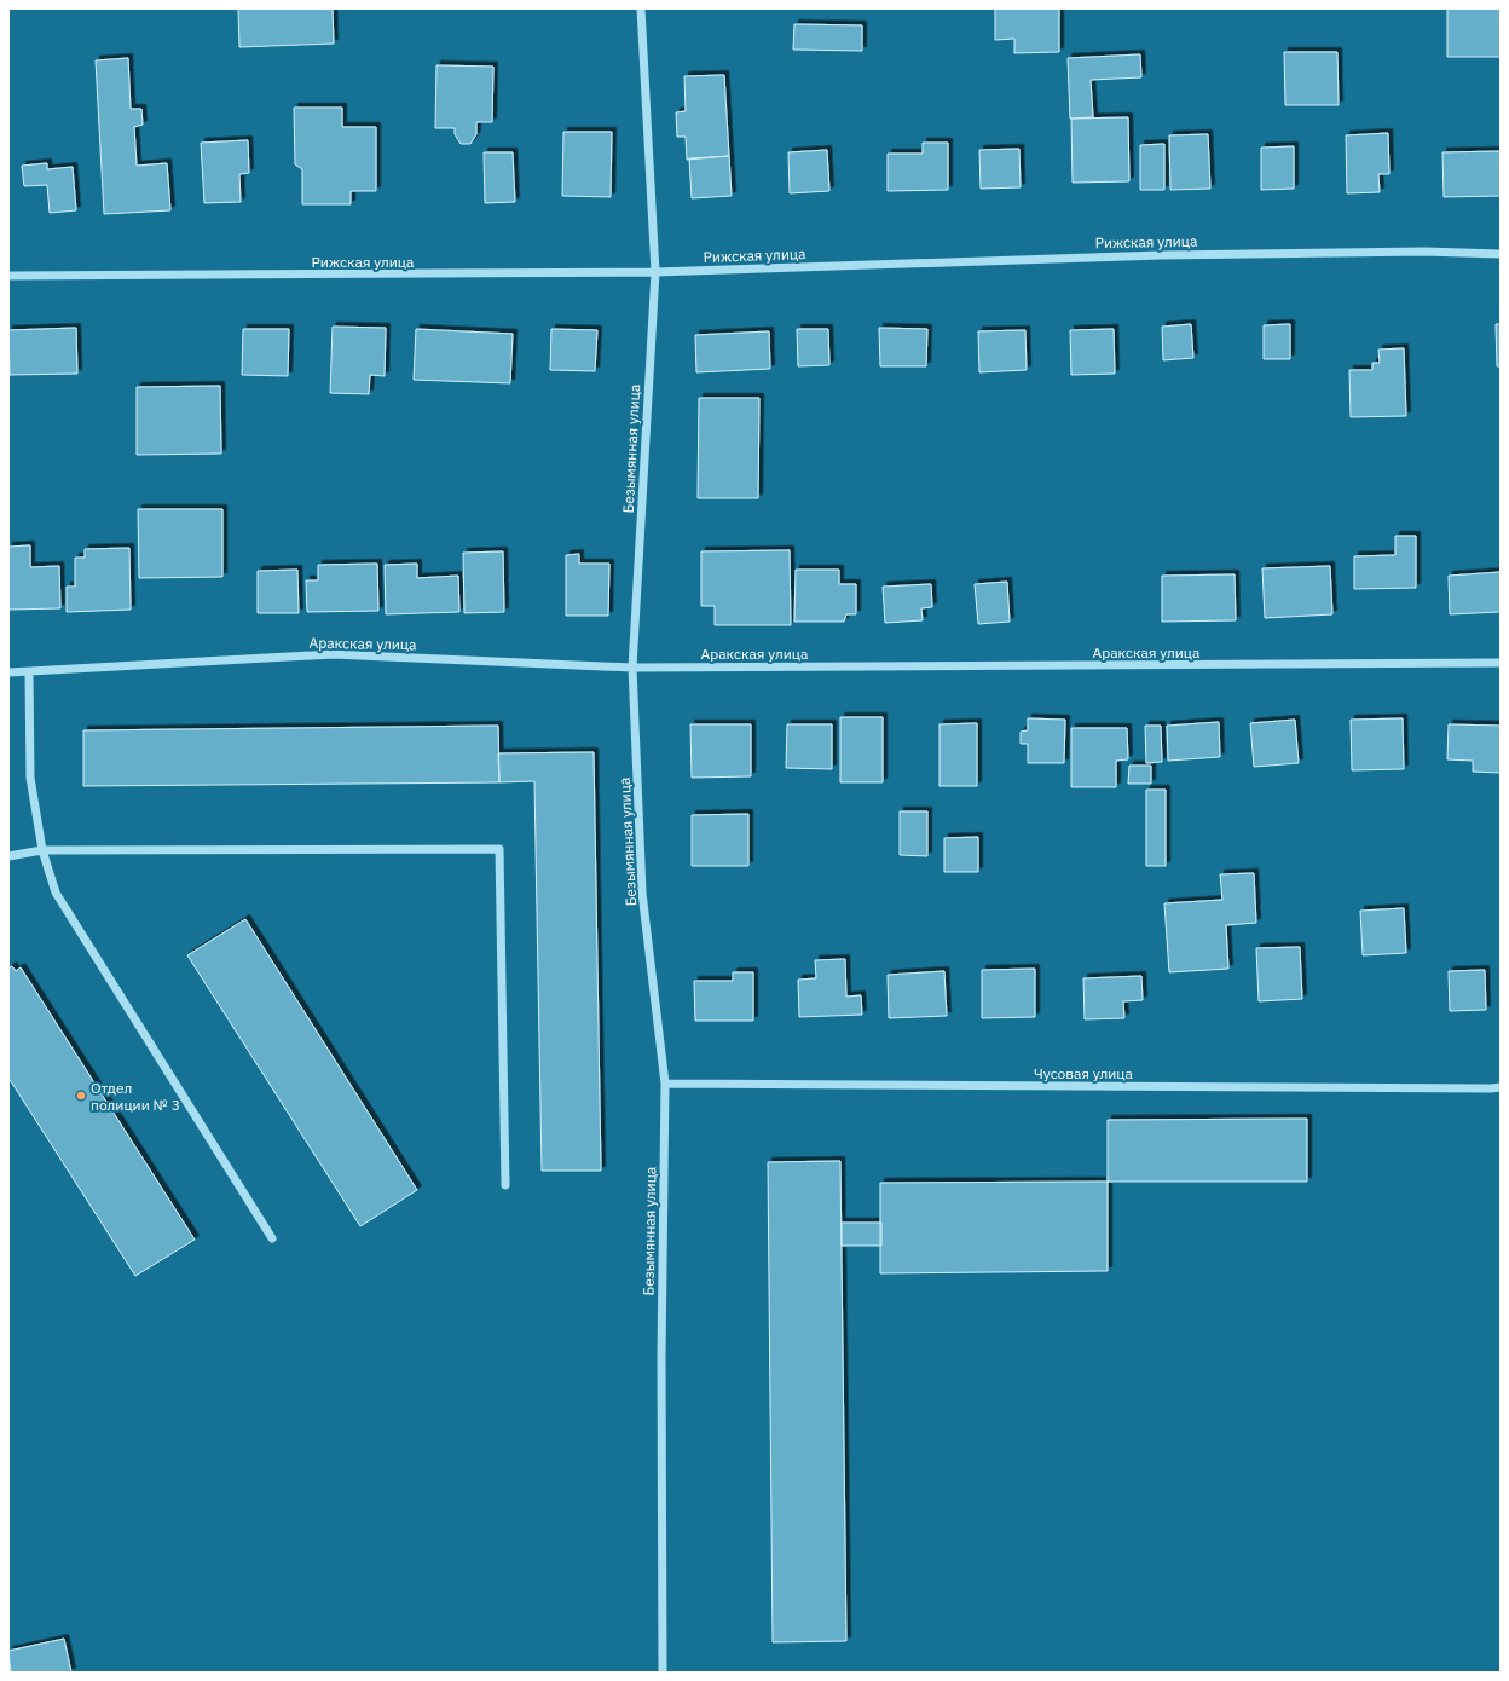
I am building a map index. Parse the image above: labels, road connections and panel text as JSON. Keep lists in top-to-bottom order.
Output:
{
  "streets": {
    "street": [
      "Рижская улица",
      "Безымянная улица",
      "Аракская улица",
      "Чусовая улица"
    ]
  },
  "crossings": [
    ["Рижская улица", "Безымянная улица"],
    ["Безымянная улица", "Аракская улица"],
    ["Безымянная улица", "Чусовая улица"]
  ],
  "places": ["Отдел полиции № 3"]
}
